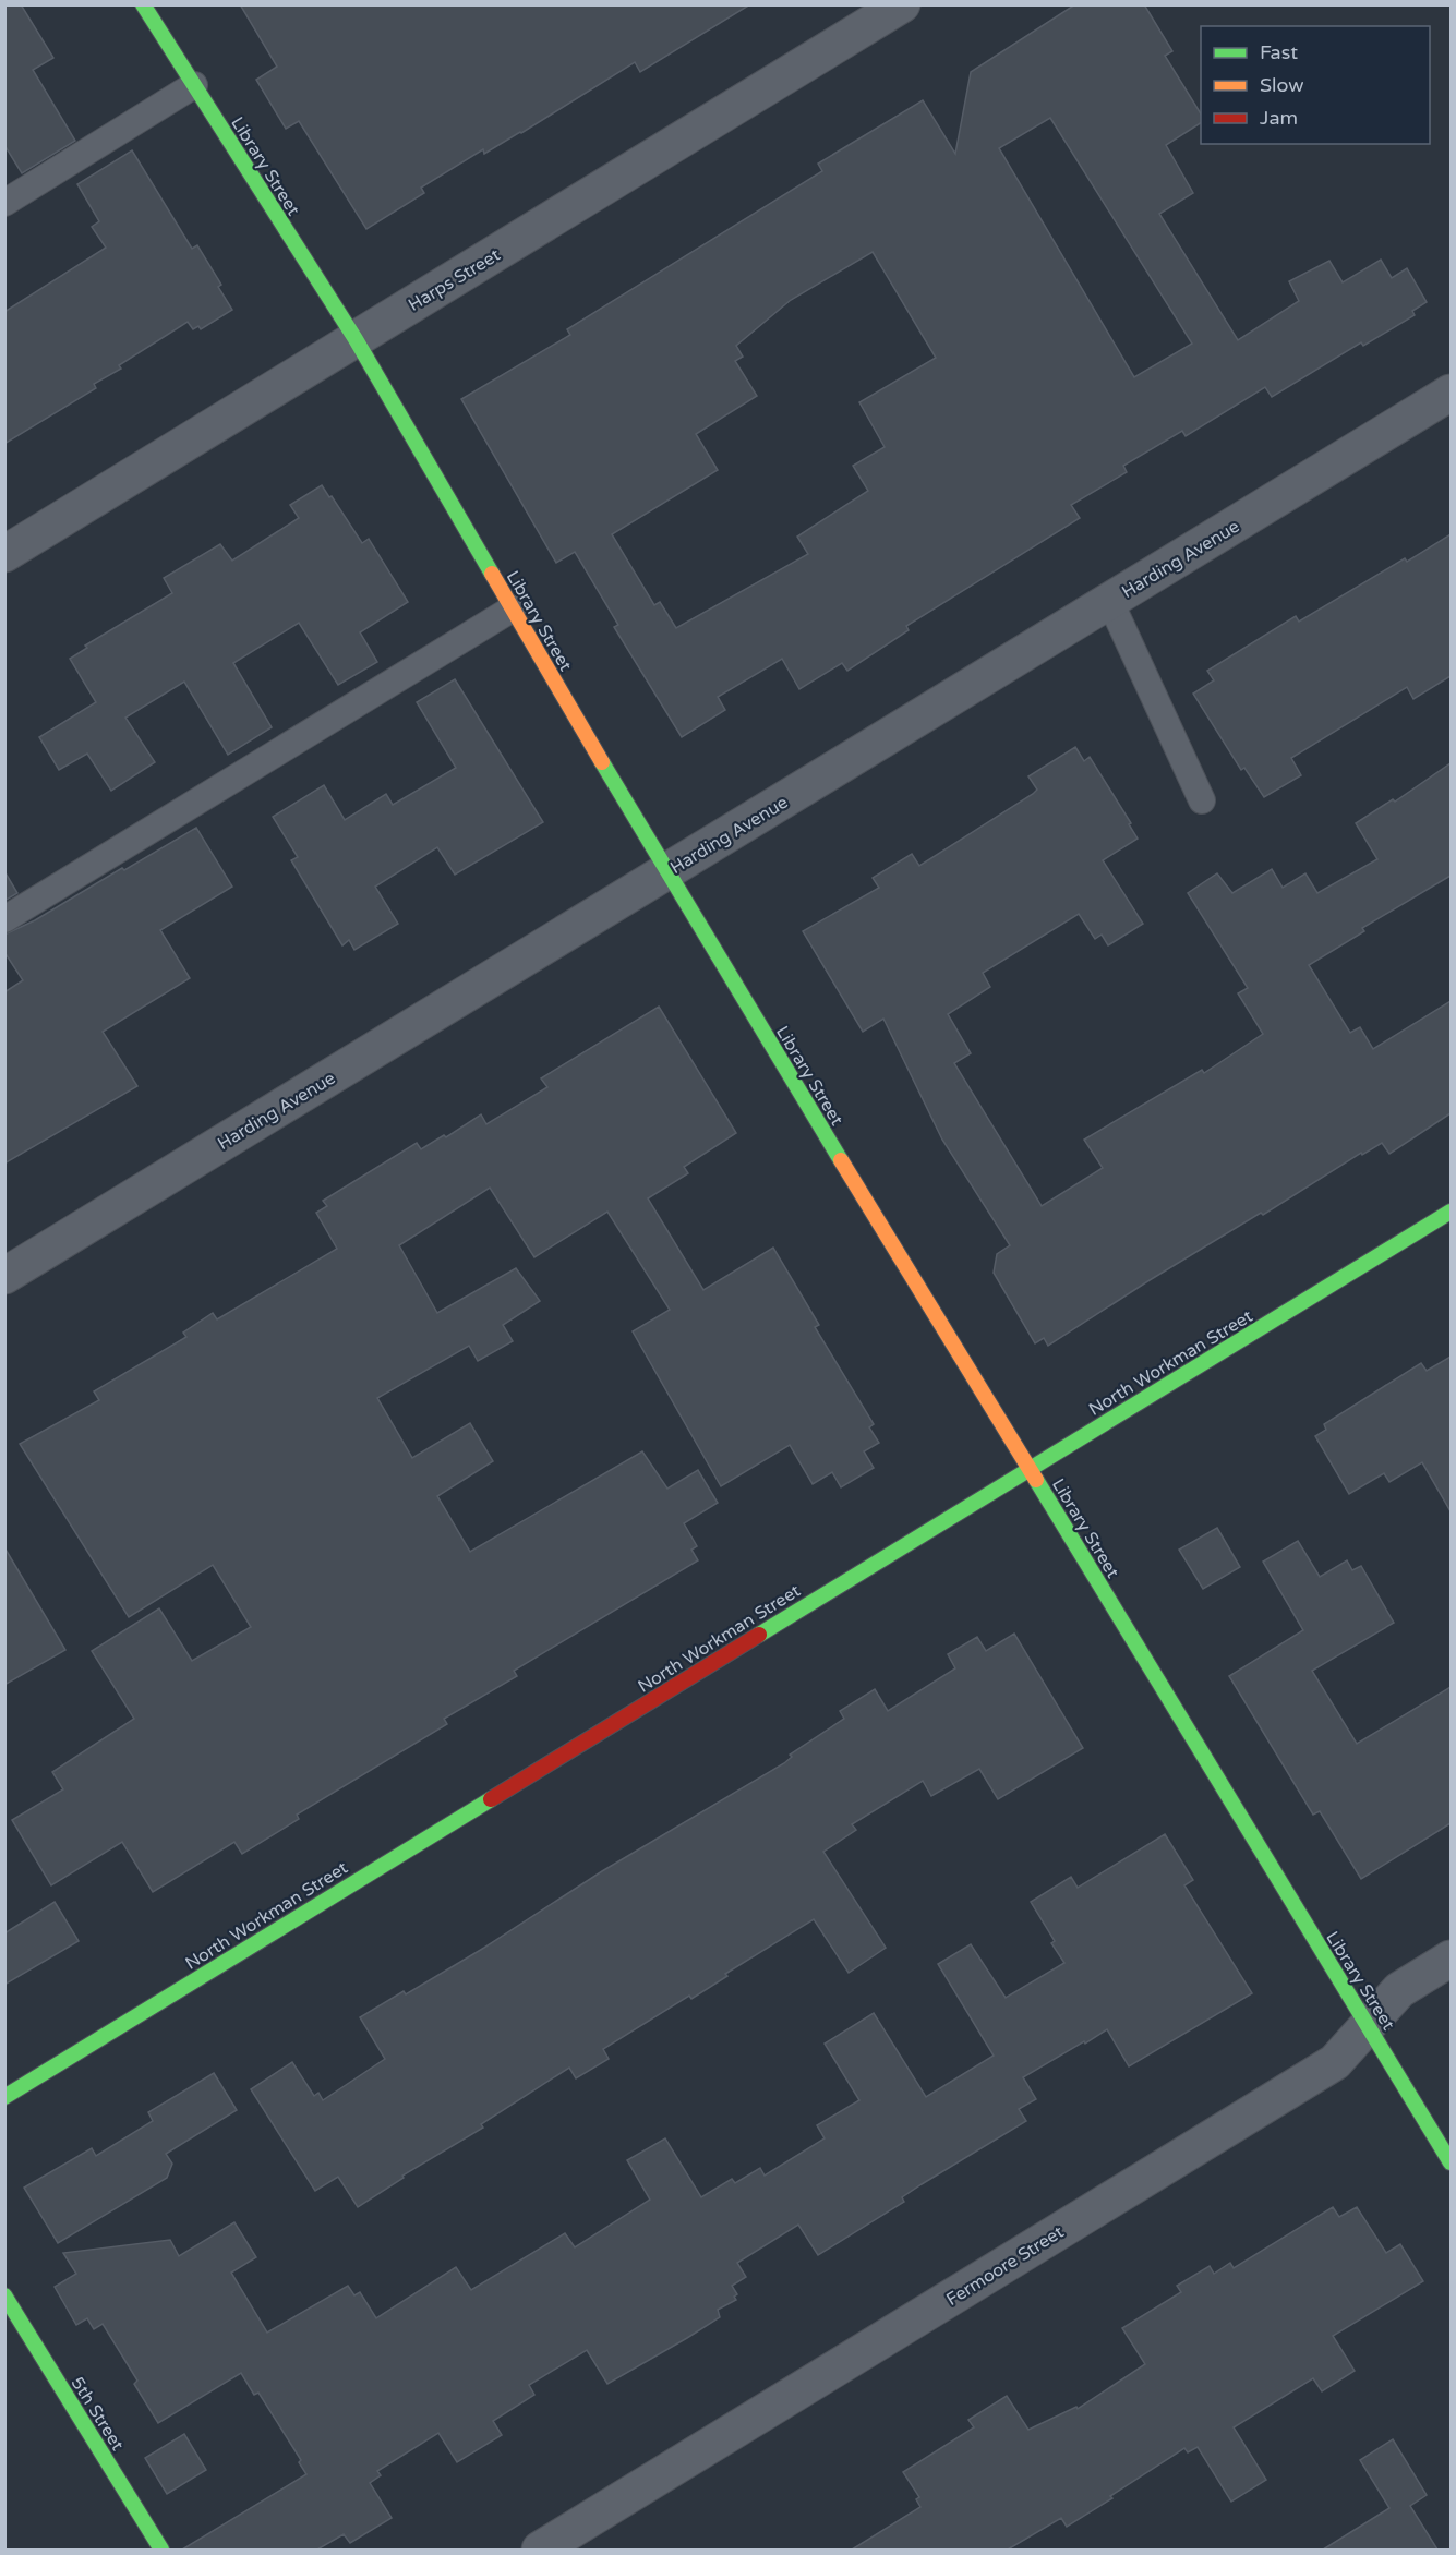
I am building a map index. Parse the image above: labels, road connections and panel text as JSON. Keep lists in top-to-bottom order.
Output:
{
  "streets": {
    "street": [
      "Library Street",
      "Harps Street",
      "Harding Avenue",
      "North Workman Street",
      "Fermoore Street",
      "5th Street"
    ]
  },
  "crossings": [
    ["Library Street", "Harps Street"],
    ["Library Street", "Harding Avenue"],
    ["Library Street", "North Workman Street"],
    ["Library Street", "Fermoore Street"]
  ],
  "legend": ["Fast", "Slow", "Jam"]
}
